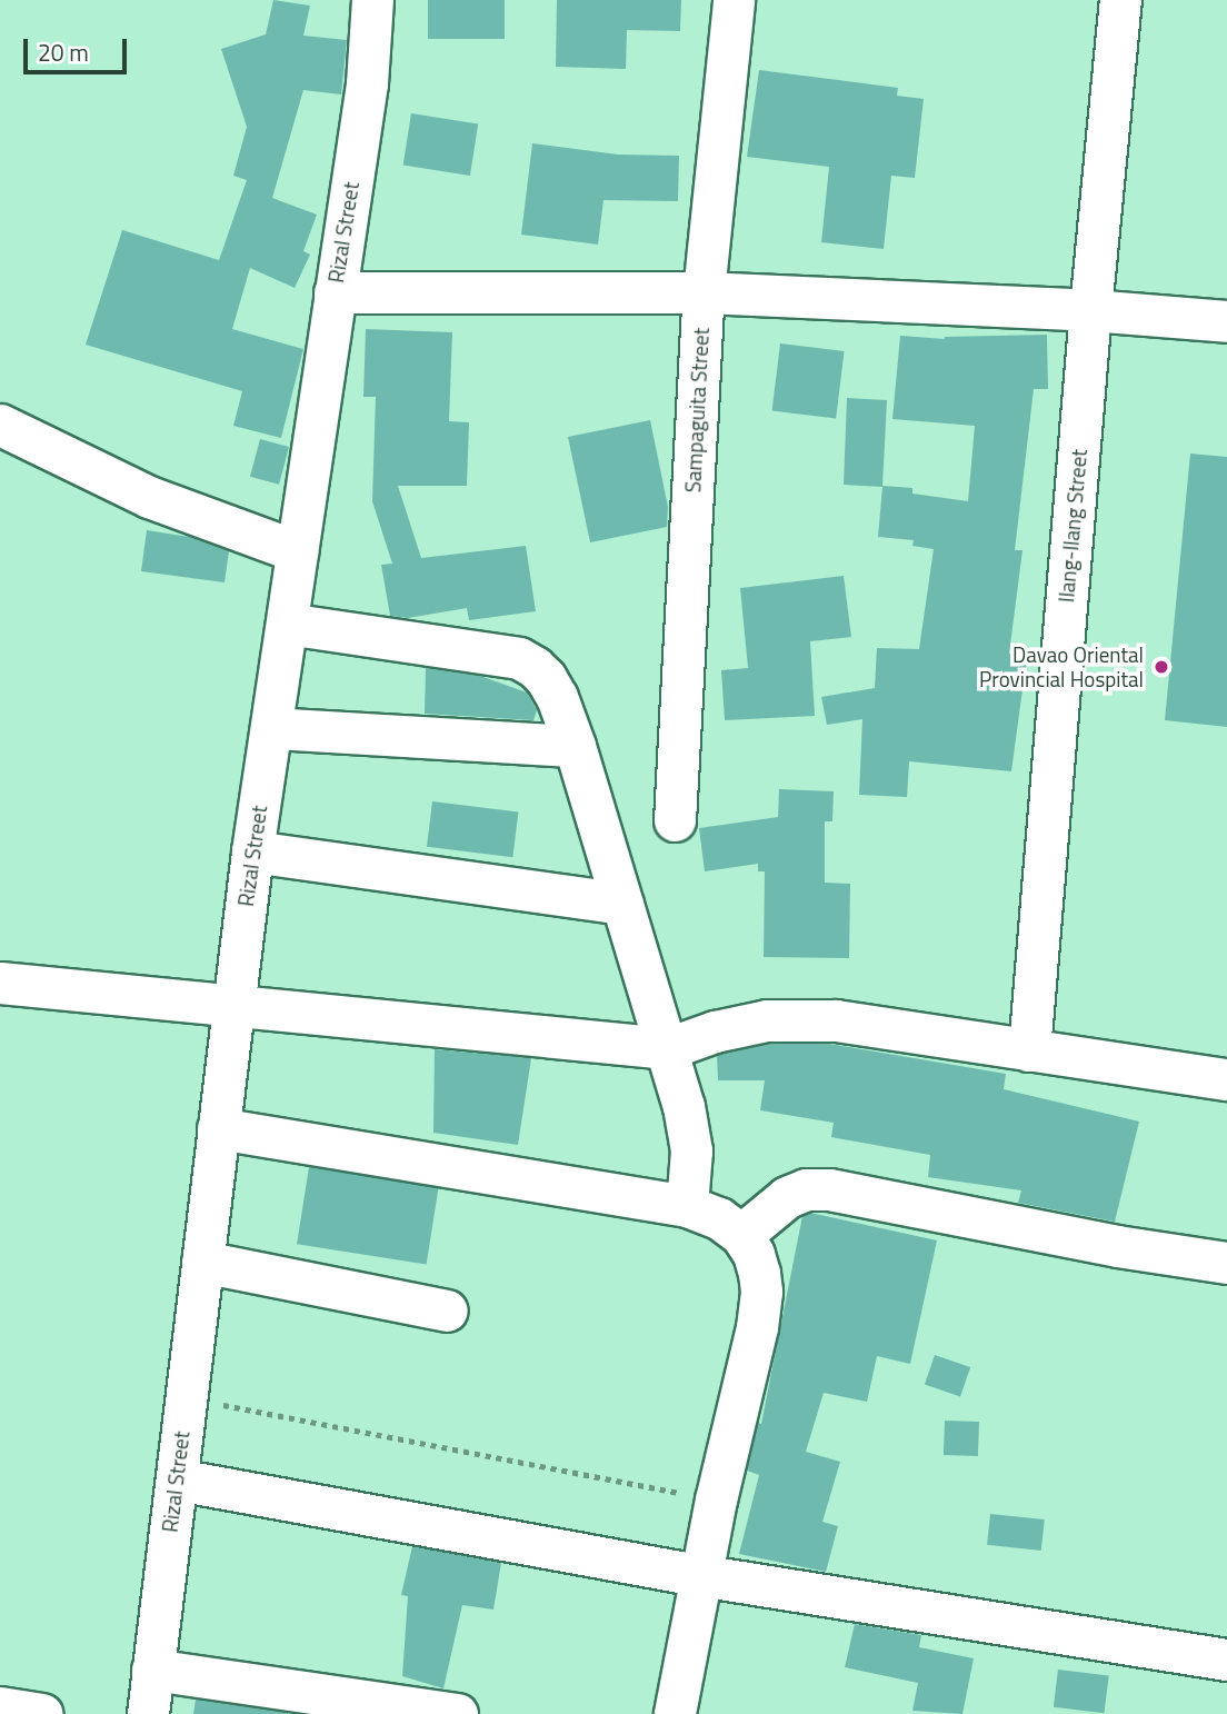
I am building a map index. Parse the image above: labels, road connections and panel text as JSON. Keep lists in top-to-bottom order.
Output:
{
  "streets": {
    "street": ["Rizal Street", "Sampaguita Street", "Ilang-Ilang Street"]
  },
  "places": ["Davao Oriental Provincial Hospital"],
  "scale_bar": "20 m"
}
